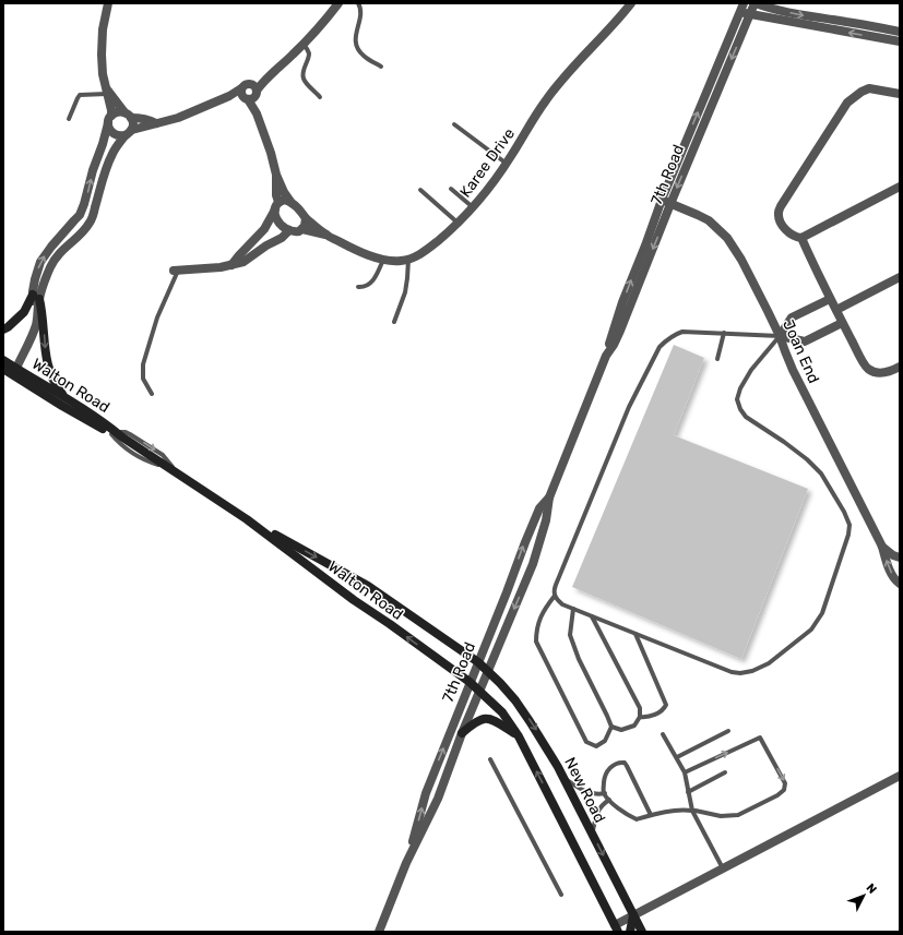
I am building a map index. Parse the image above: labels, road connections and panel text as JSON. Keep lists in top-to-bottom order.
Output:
{
  "streets": {
    "main road": ["Walton Road", "New Road"],
    "street": ["Karee Drive", "7th Road", "Joan End"]
  },
  "crossings": [
    ["7th Road", "Joan End"],
    ["7th Road", "Walton Road"],
    ["7th Road", "New Road"],
    ["Walton Road", "New Road"]
  ],
  "north": "top right"
}
